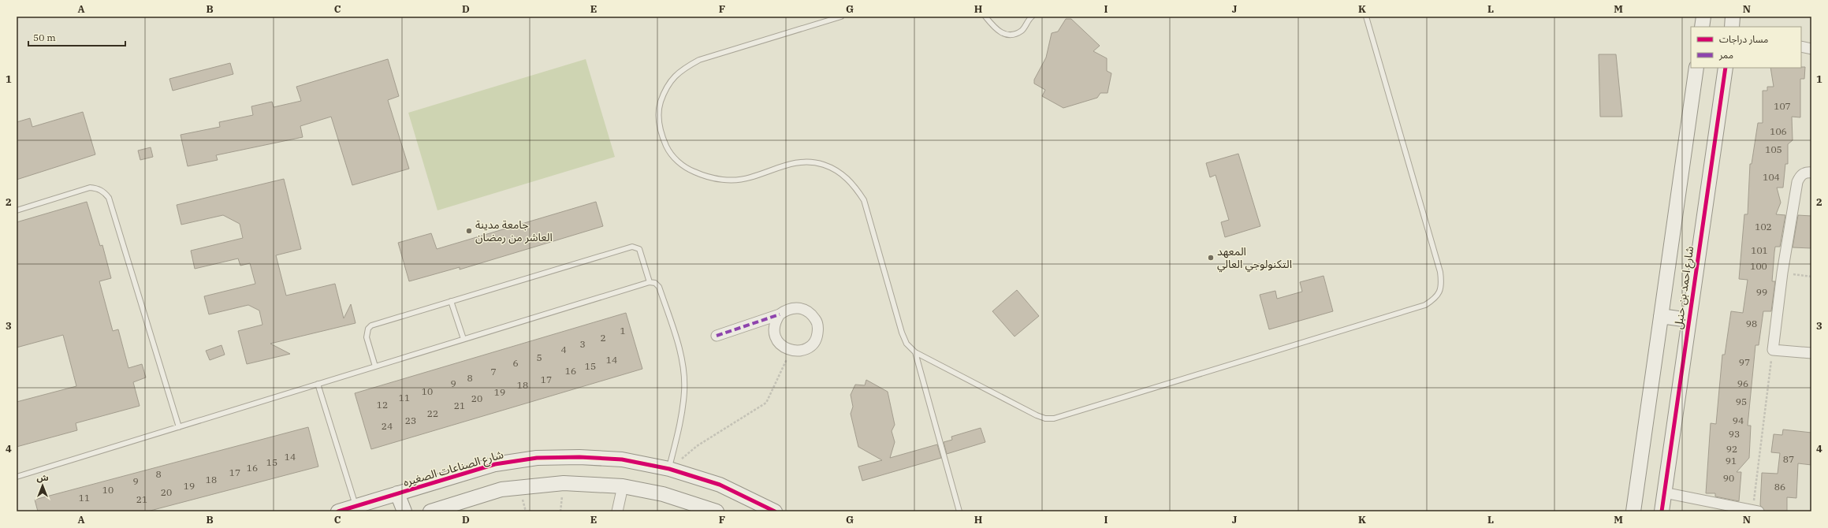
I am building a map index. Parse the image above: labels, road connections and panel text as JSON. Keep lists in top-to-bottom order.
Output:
{
  "streets": {
    "street": ["شارع احمد بن حنبل", "شارع الصناعات الصغيره"]
  },
  "places": ["جامعة مدينة العاشر من رمضان", "المعهد التكنولوجي العالي"],
  "house_numbers": [
    "107",
    "106",
    "105",
    "104",
    "102",
    "101",
    "100",
    "99",
    "98",
    "1",
    "2",
    "3",
    "4",
    "5",
    "14",
    "97",
    "6",
    "15",
    "16",
    "7",
    "8",
    "17",
    "9",
    "96",
    "18",
    "10",
    "19",
    "11",
    "20",
    "95",
    "12",
    "21",
    "22",
    "23",
    "94",
    "24",
    "93",
    "92",
    "14",
    "87",
    "91",
    "15",
    "16",
    "17",
    "8",
    "90",
    "18",
    "9",
    "19",
    "86",
    "10",
    "20",
    "11",
    "21"
  ],
  "legend": ["مسار دراجات", "ممر"],
  "scale_bar": "50 m",
  "north": "top",
  "grid": {
    "columns": [
      "A",
      "B",
      "C",
      "D",
      "E",
      "F",
      "G",
      "H",
      "I",
      "J",
      "K",
      "L",
      "M",
      "N"
    ],
    "rows": [
      "1",
      "2",
      "3",
      "4"
    ]
  }
}
